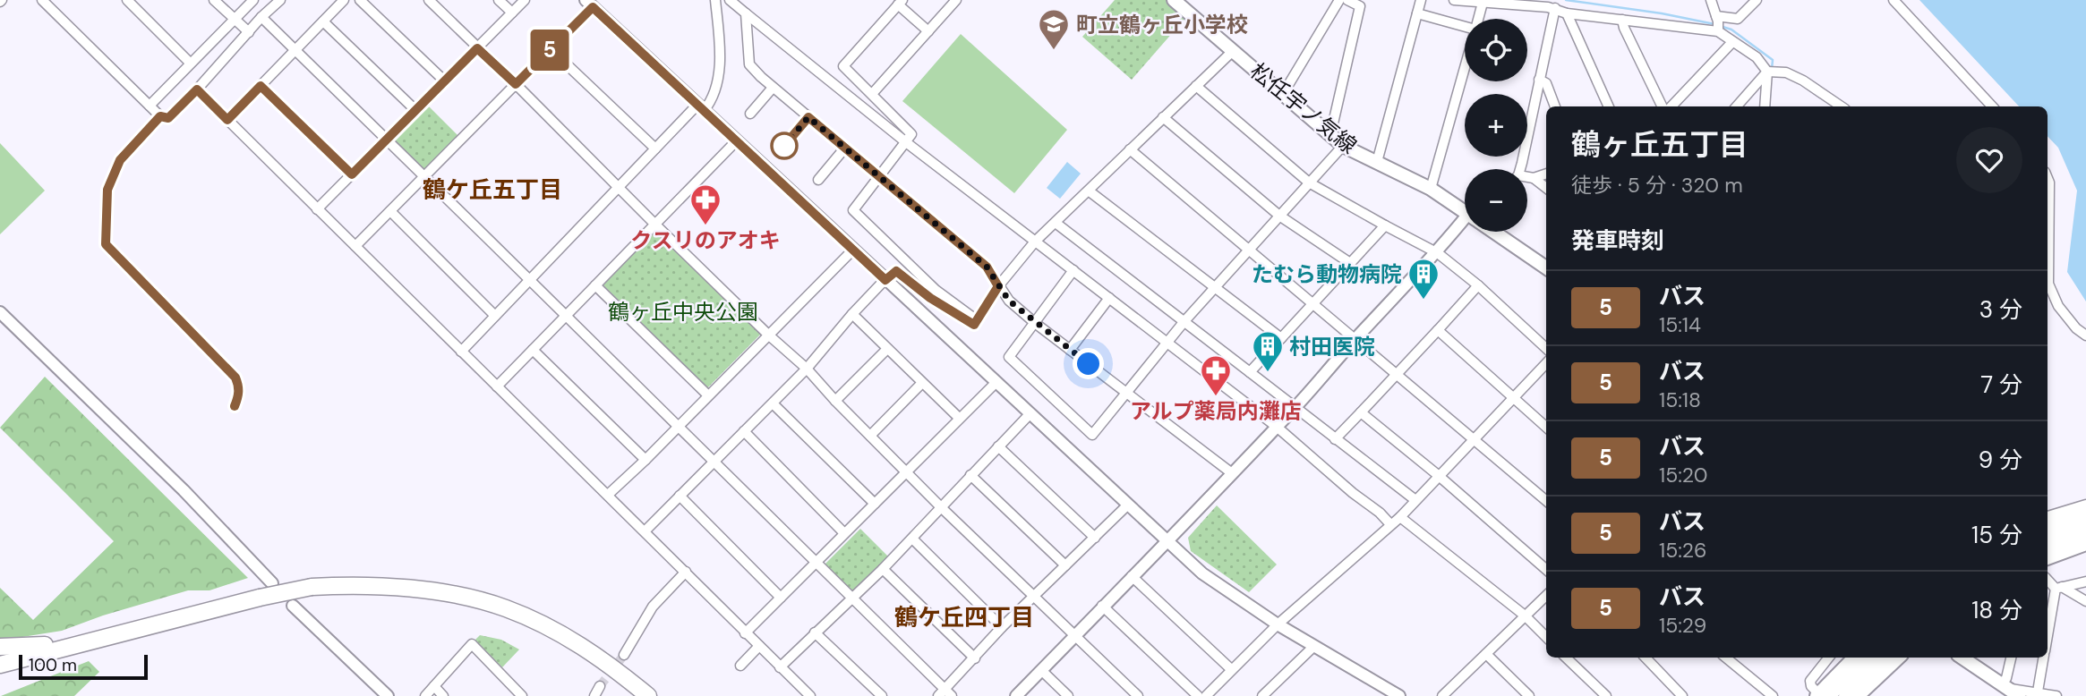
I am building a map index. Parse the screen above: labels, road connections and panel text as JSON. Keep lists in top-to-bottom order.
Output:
{
  "streets": {
    "main road": ["松任宇ノ気線"]
  },
  "districts": ["鶴ケ丘五丁目", "鶴ケ丘四丁目"],
  "parks": ["鶴ヶ丘中央公園"],
  "places": {
    "school or university": ["町立鶴ヶ丘小学校"],
    "pharmacy": ["クスリのアオキ", "アルプ薬局内灘店"],
    "building": ["たむら動物病院", "村田医院"]
  },
  "lines": ["bus line 5"],
  "scale_bar": "100 m",
  "page": {
    "on_map": "5",
    "map_buttons": ["+", "−"],
    "heading": [
      ["鶴ヶ丘五丁目", "徒歩 · 5 分 · 320 m"],
      "発車時刻"
    ],
    "list": [
      {
        "mark": "5",
        "name": "バス",
        "note": "15:14",
        "value": "3 分"
      },
      {
        "mark": "5",
        "name": "バス",
        "note": "15:18",
        "value": "7 分"
      },
      {
        "mark": "5",
        "name": "バス",
        "note": "15:20",
        "value": "9 分"
      },
      {
        "mark": "5",
        "name": "バス",
        "note": "15:26",
        "value": "15 分"
      },
      {
        "mark": "5",
        "name": "バス",
        "note": "15:29",
        "value": "18 分"
      }
    ],
    "scale": "100 m"
  }
}
